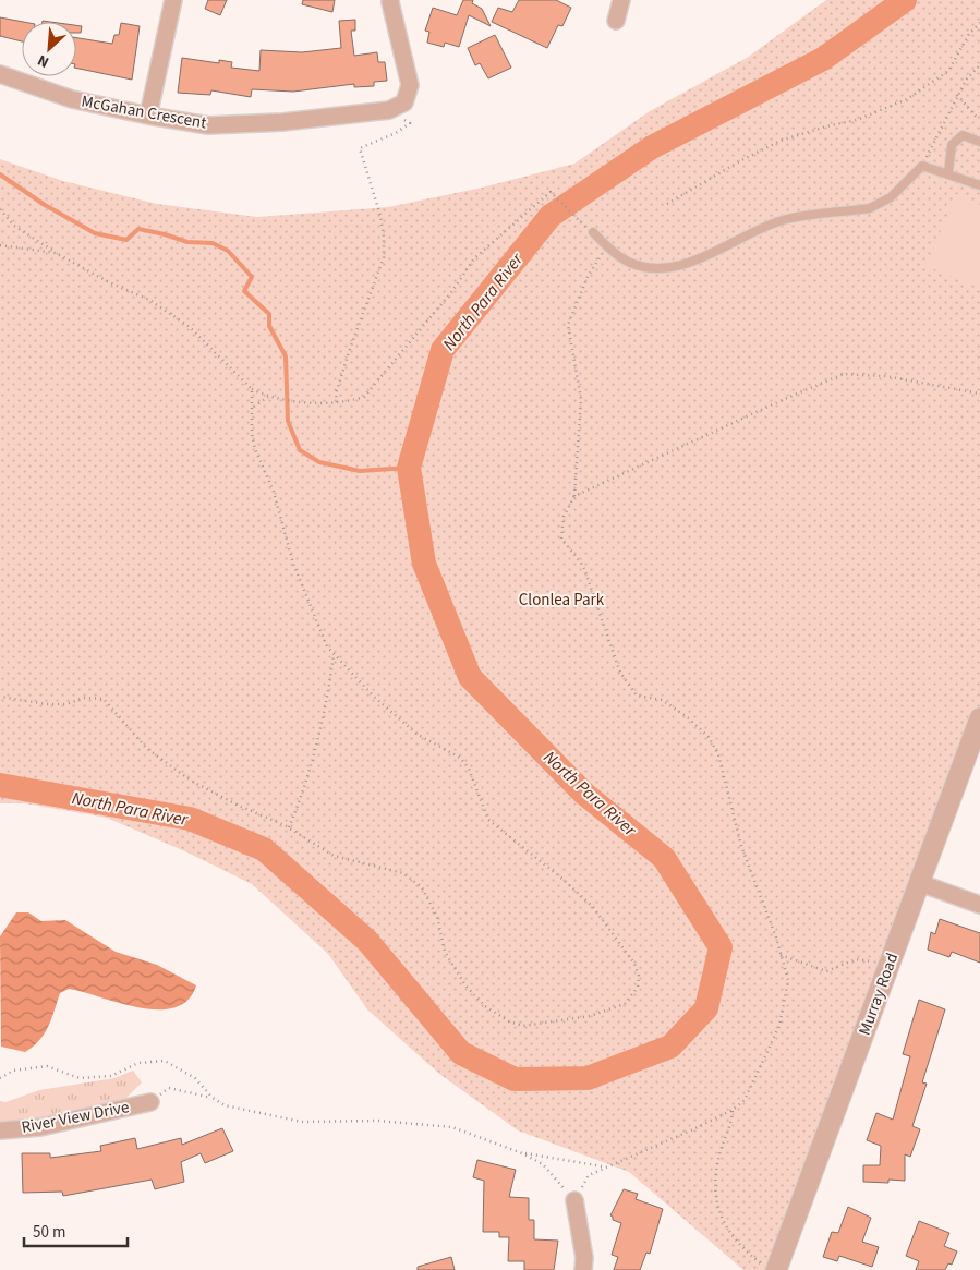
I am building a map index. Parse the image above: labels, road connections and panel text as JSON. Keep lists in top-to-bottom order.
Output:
{
  "streets": {
    "street": ["McGahan Crescent", "Murray Road", "River View Drive"]
  },
  "water": ["North Para River"],
  "parks": ["Clonlea Park"],
  "scale_bar": "50 m",
  "north": "bottom left"
}
